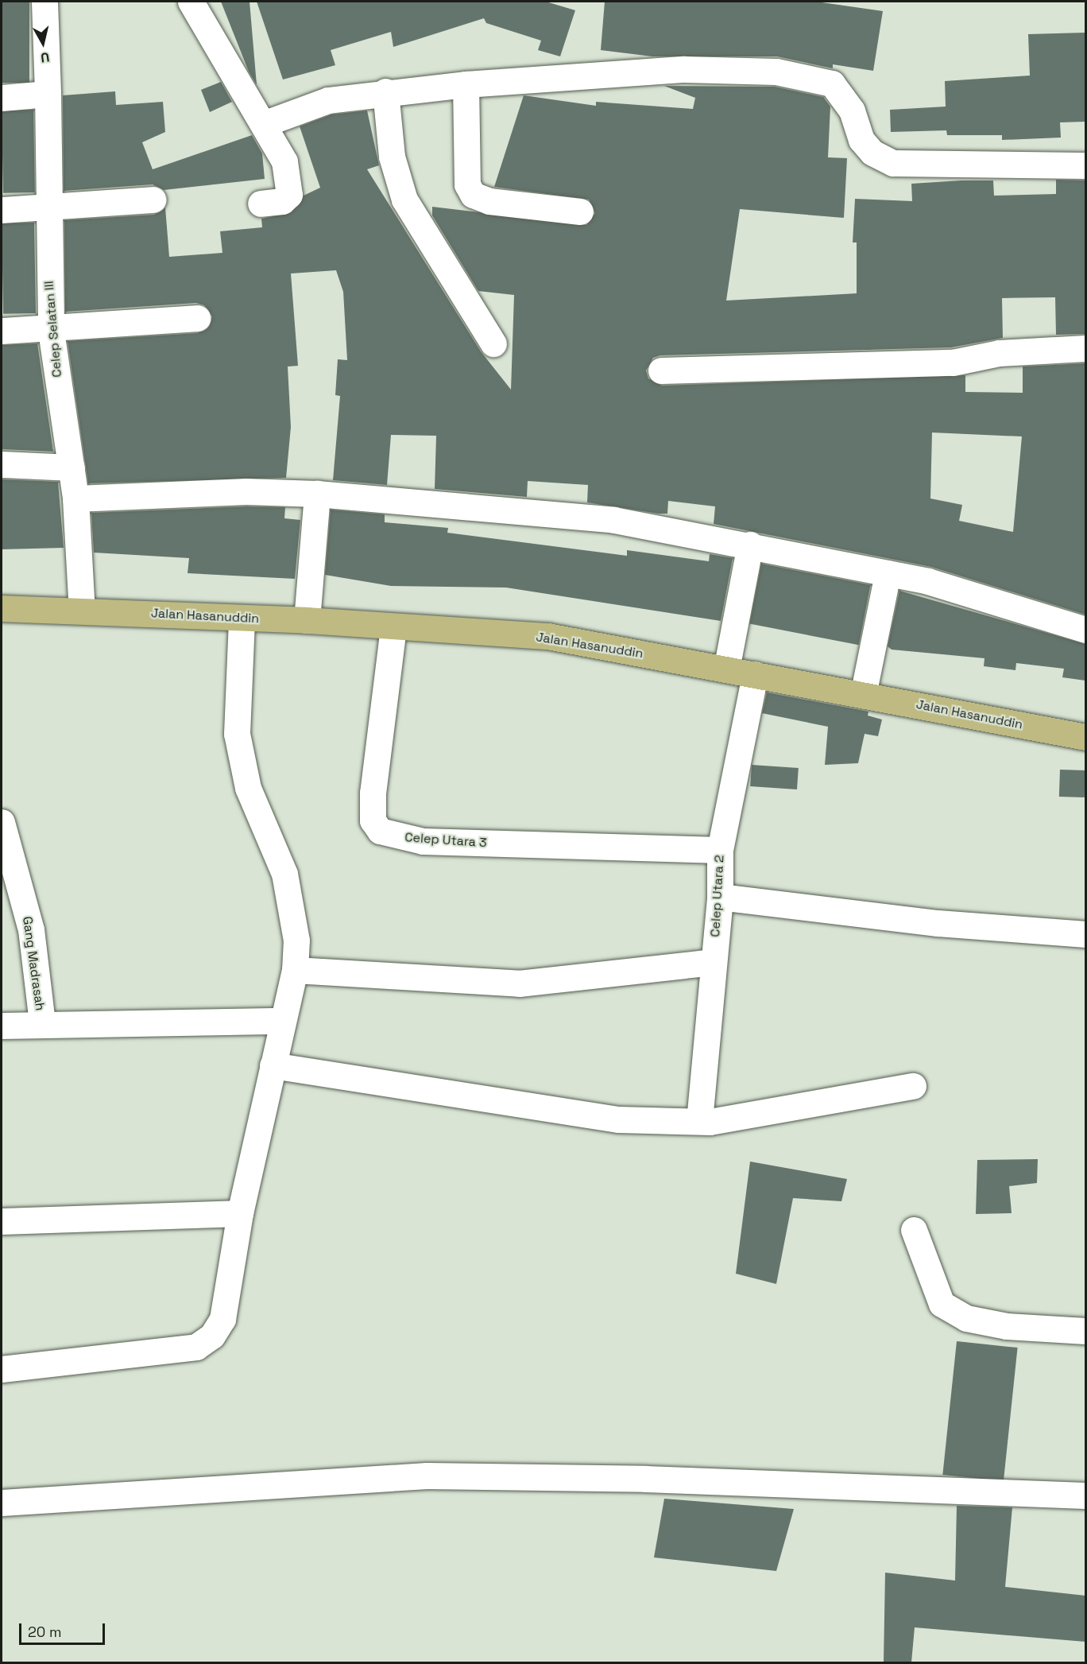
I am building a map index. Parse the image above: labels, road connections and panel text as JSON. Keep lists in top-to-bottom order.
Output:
{
  "streets": {
    "main road": ["Jalan Hasanuddin"],
    "street": [
      "Celep Selatan III",
      "Celep Utara 3",
      "Celep Utara 2",
      "Gang Madrasah"
    ]
  },
  "crossings": [
    ["Celep Selatan III", "Jalan Hasanuddin"],
    ["Jalan Hasanuddin", "Celep Utara 3"],
    ["Jalan Hasanuddin", "Celep Utara 2"],
    ["Celep Utara 3", "Celep Utara 2"]
  ],
  "scale_bar": "20 m",
  "north": "bottom"
}
